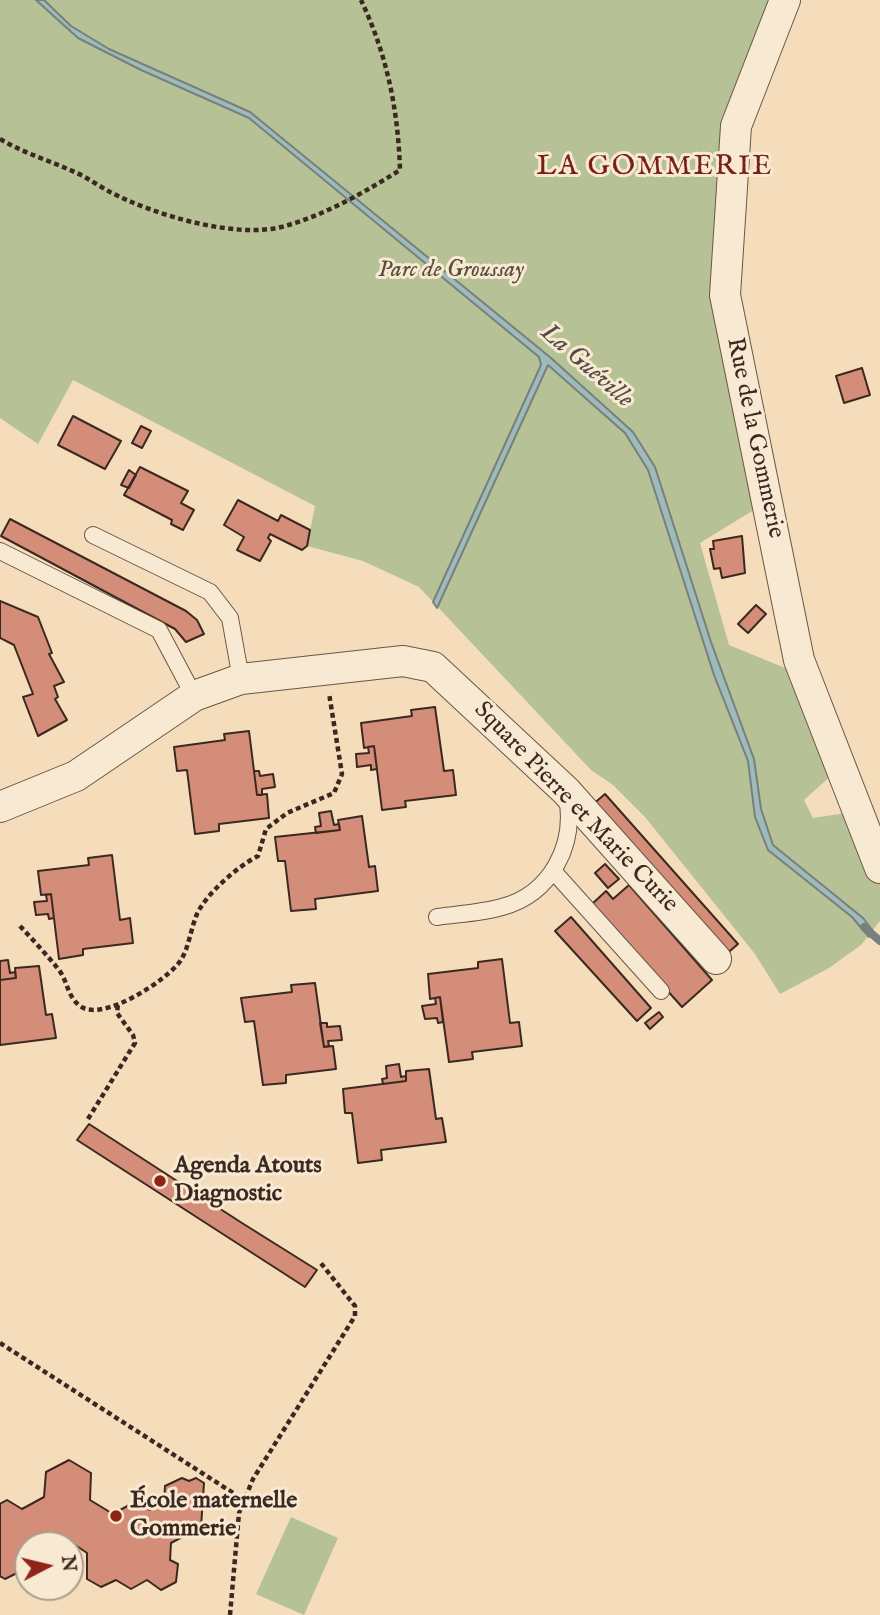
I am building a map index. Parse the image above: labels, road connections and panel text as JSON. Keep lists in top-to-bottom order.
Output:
{
  "streets": {
    "street": ["Rue de la Gommerie", "Square Pierre et Marie Curie"]
  },
  "districts": ["LA GOMMERIE"],
  "water": ["La Guéville"],
  "parks": ["Parc de Groussay"],
  "places": ["Agenda Atouts Diagnostic", "École maternelle Gommerie"],
  "north": "right"
}
